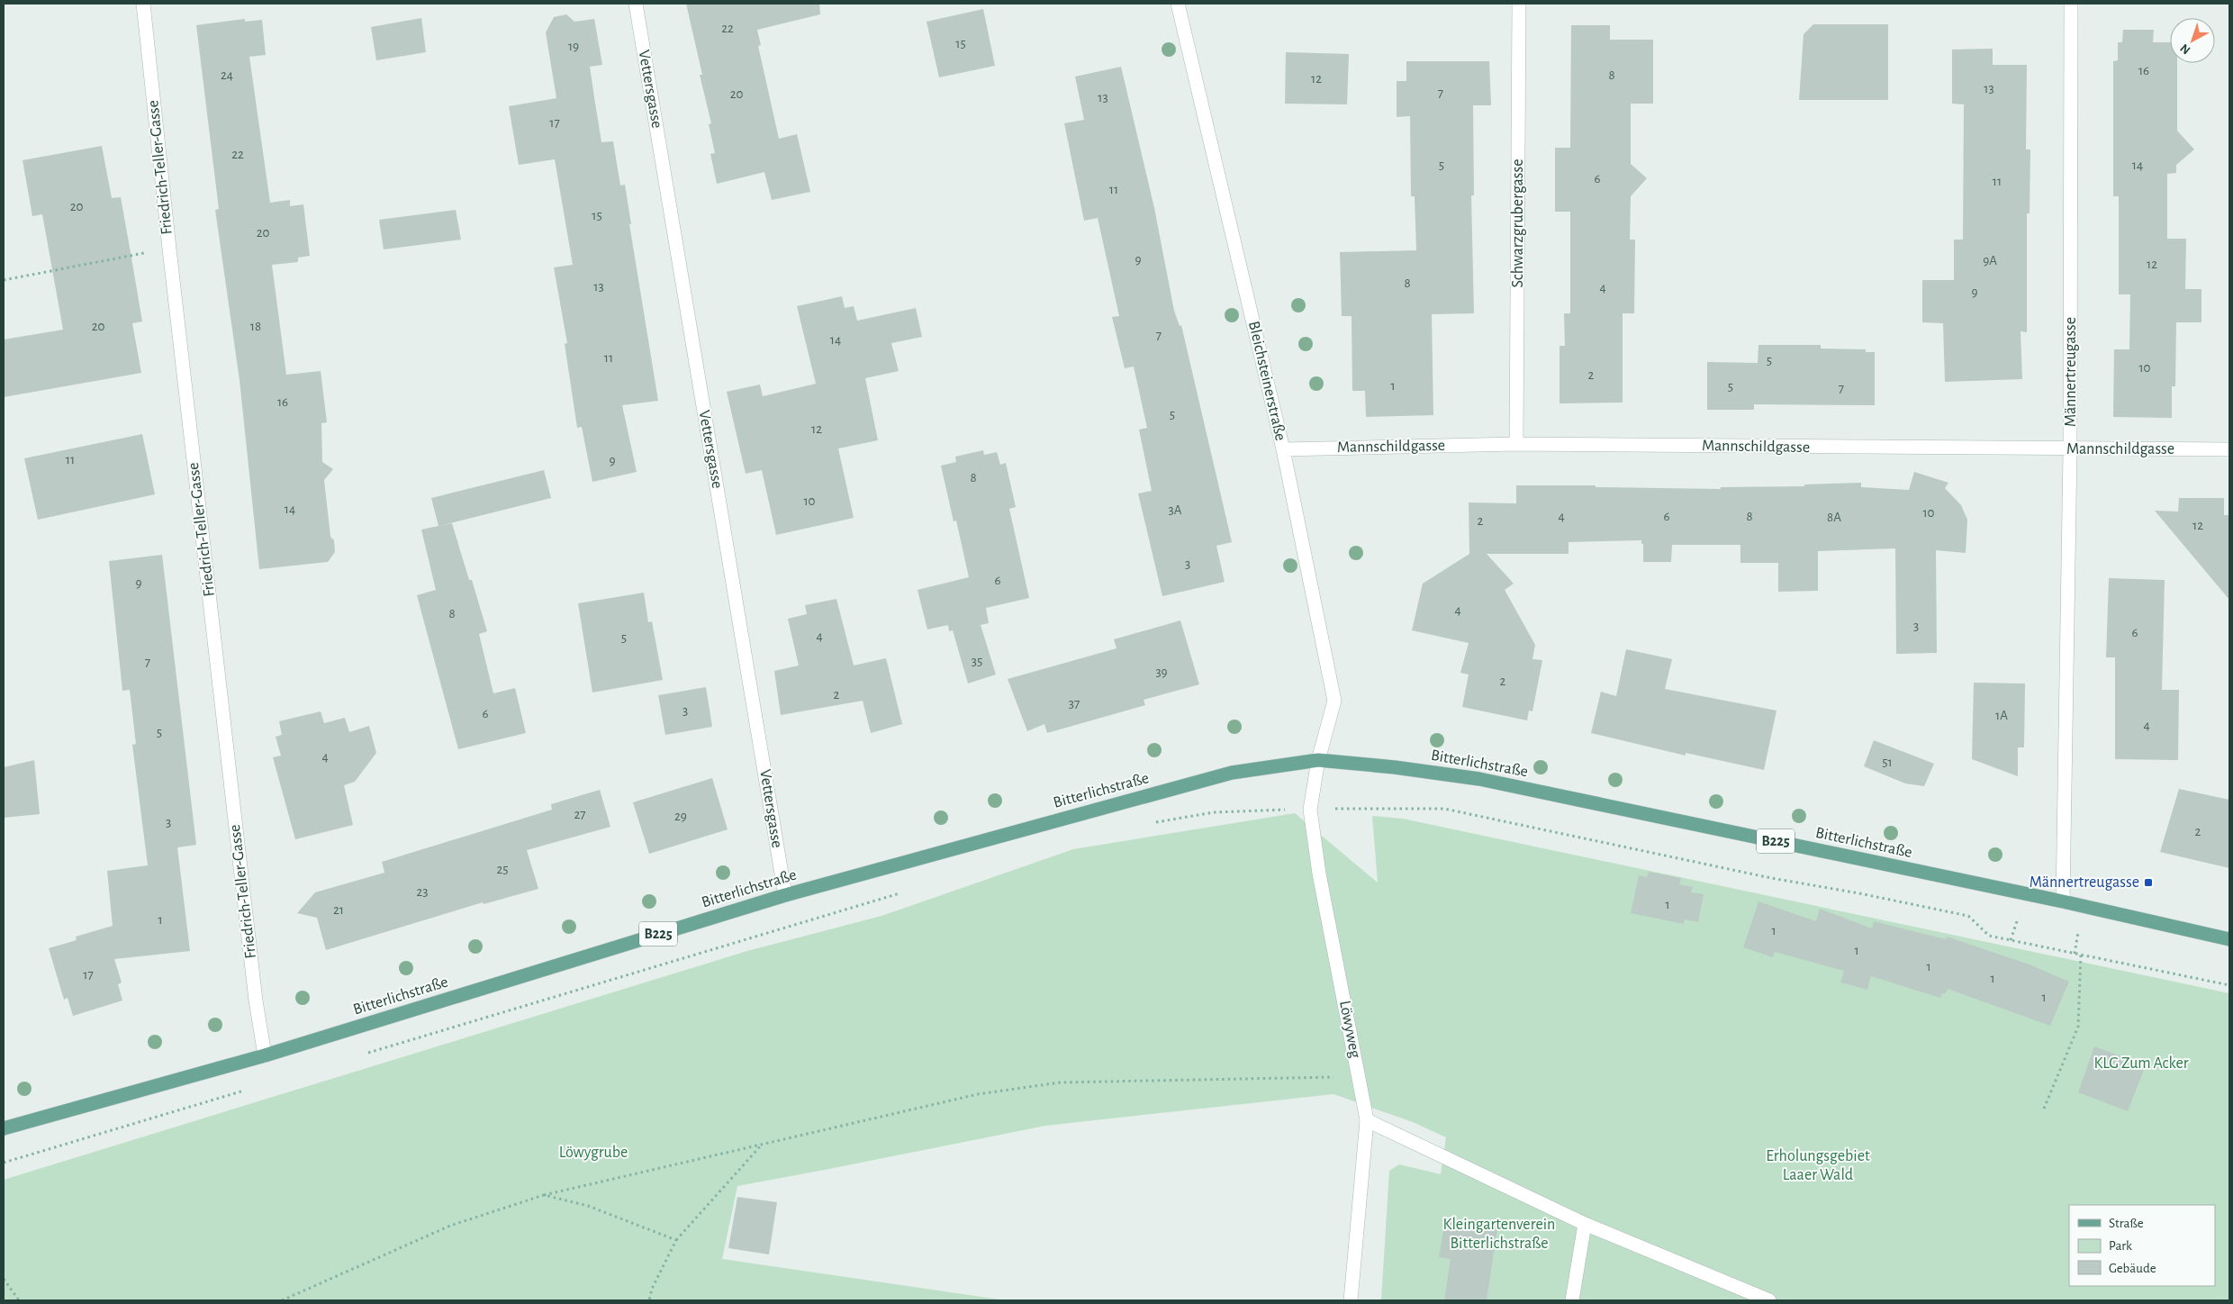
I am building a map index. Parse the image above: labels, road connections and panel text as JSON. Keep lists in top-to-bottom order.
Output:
{
  "streets": {
    "main road": ["Bitterlichstraße", "B225"],
    "street": [
      "Vettersgasse",
      "Friedrich-Teller-Gasse",
      "Schwarzgrubergasse",
      "Männertreugasse",
      "Bleichsteinerstraße",
      "Mannschildgasse",
      "Löwyweg"
    ]
  },
  "crossings": [
    ["Vettersgasse", "Bitterlichstraße"],
    ["Friedrich-Teller-Gasse", "Bitterlichstraße"],
    ["Schwarzgrubergasse", "Mannschildgasse"],
    ["Männertreugasse", "Mannschildgasse"],
    ["Männertreugasse", "Bitterlichstraße"],
    ["Bleichsteinerstraße", "Mannschildgasse"],
    ["Bleichsteinerstraße", "Bitterlichstraße"],
    ["Bleichsteinerstraße", "Löwyweg"],
    ["Bitterlichstraße", "Löwyweg"]
  ],
  "parks": [
    "KLG Zum Acker",
    "Löwygrube",
    "Erholungsgebiet Laaer Wald",
    "Kleingartenverein Bitterlichstraße"
  ],
  "places": {
    "transit": ["Männertreugasse"]
  },
  "house_numbers": [
    "22",
    "15",
    "19",
    "16",
    "24",
    "8",
    "12",
    "13",
    "7",
    "20",
    "13",
    "17",
    "22",
    "5",
    "14",
    "6",
    "11",
    "11",
    "20",
    "15",
    "20",
    "9",
    "9A",
    "12",
    "8",
    "13",
    "4",
    "9",
    "20",
    "18",
    "7",
    "14",
    "11",
    "5",
    "10",
    "2",
    "1",
    "5",
    "7",
    "16",
    "5",
    "12",
    "11",
    "9",
    "8",
    "10",
    "14",
    "3A",
    "10",
    "4",
    "6",
    "8",
    "8A",
    "2",
    "12",
    "3",
    "6",
    "9",
    "4",
    "8",
    "3",
    "6",
    "4",
    "5",
    "35",
    "7",
    "39",
    "2",
    "2",
    "37",
    "3",
    "6",
    "1A",
    "4",
    "5",
    "4",
    "51",
    "27",
    "29",
    "3",
    "2",
    "25",
    "23",
    "1",
    "21",
    "1",
    "1",
    "1",
    "1",
    "17",
    "1",
    "1"
  ],
  "legend": ["Straße", "Park", "Gebäude"],
  "north": "bottom left"
}
